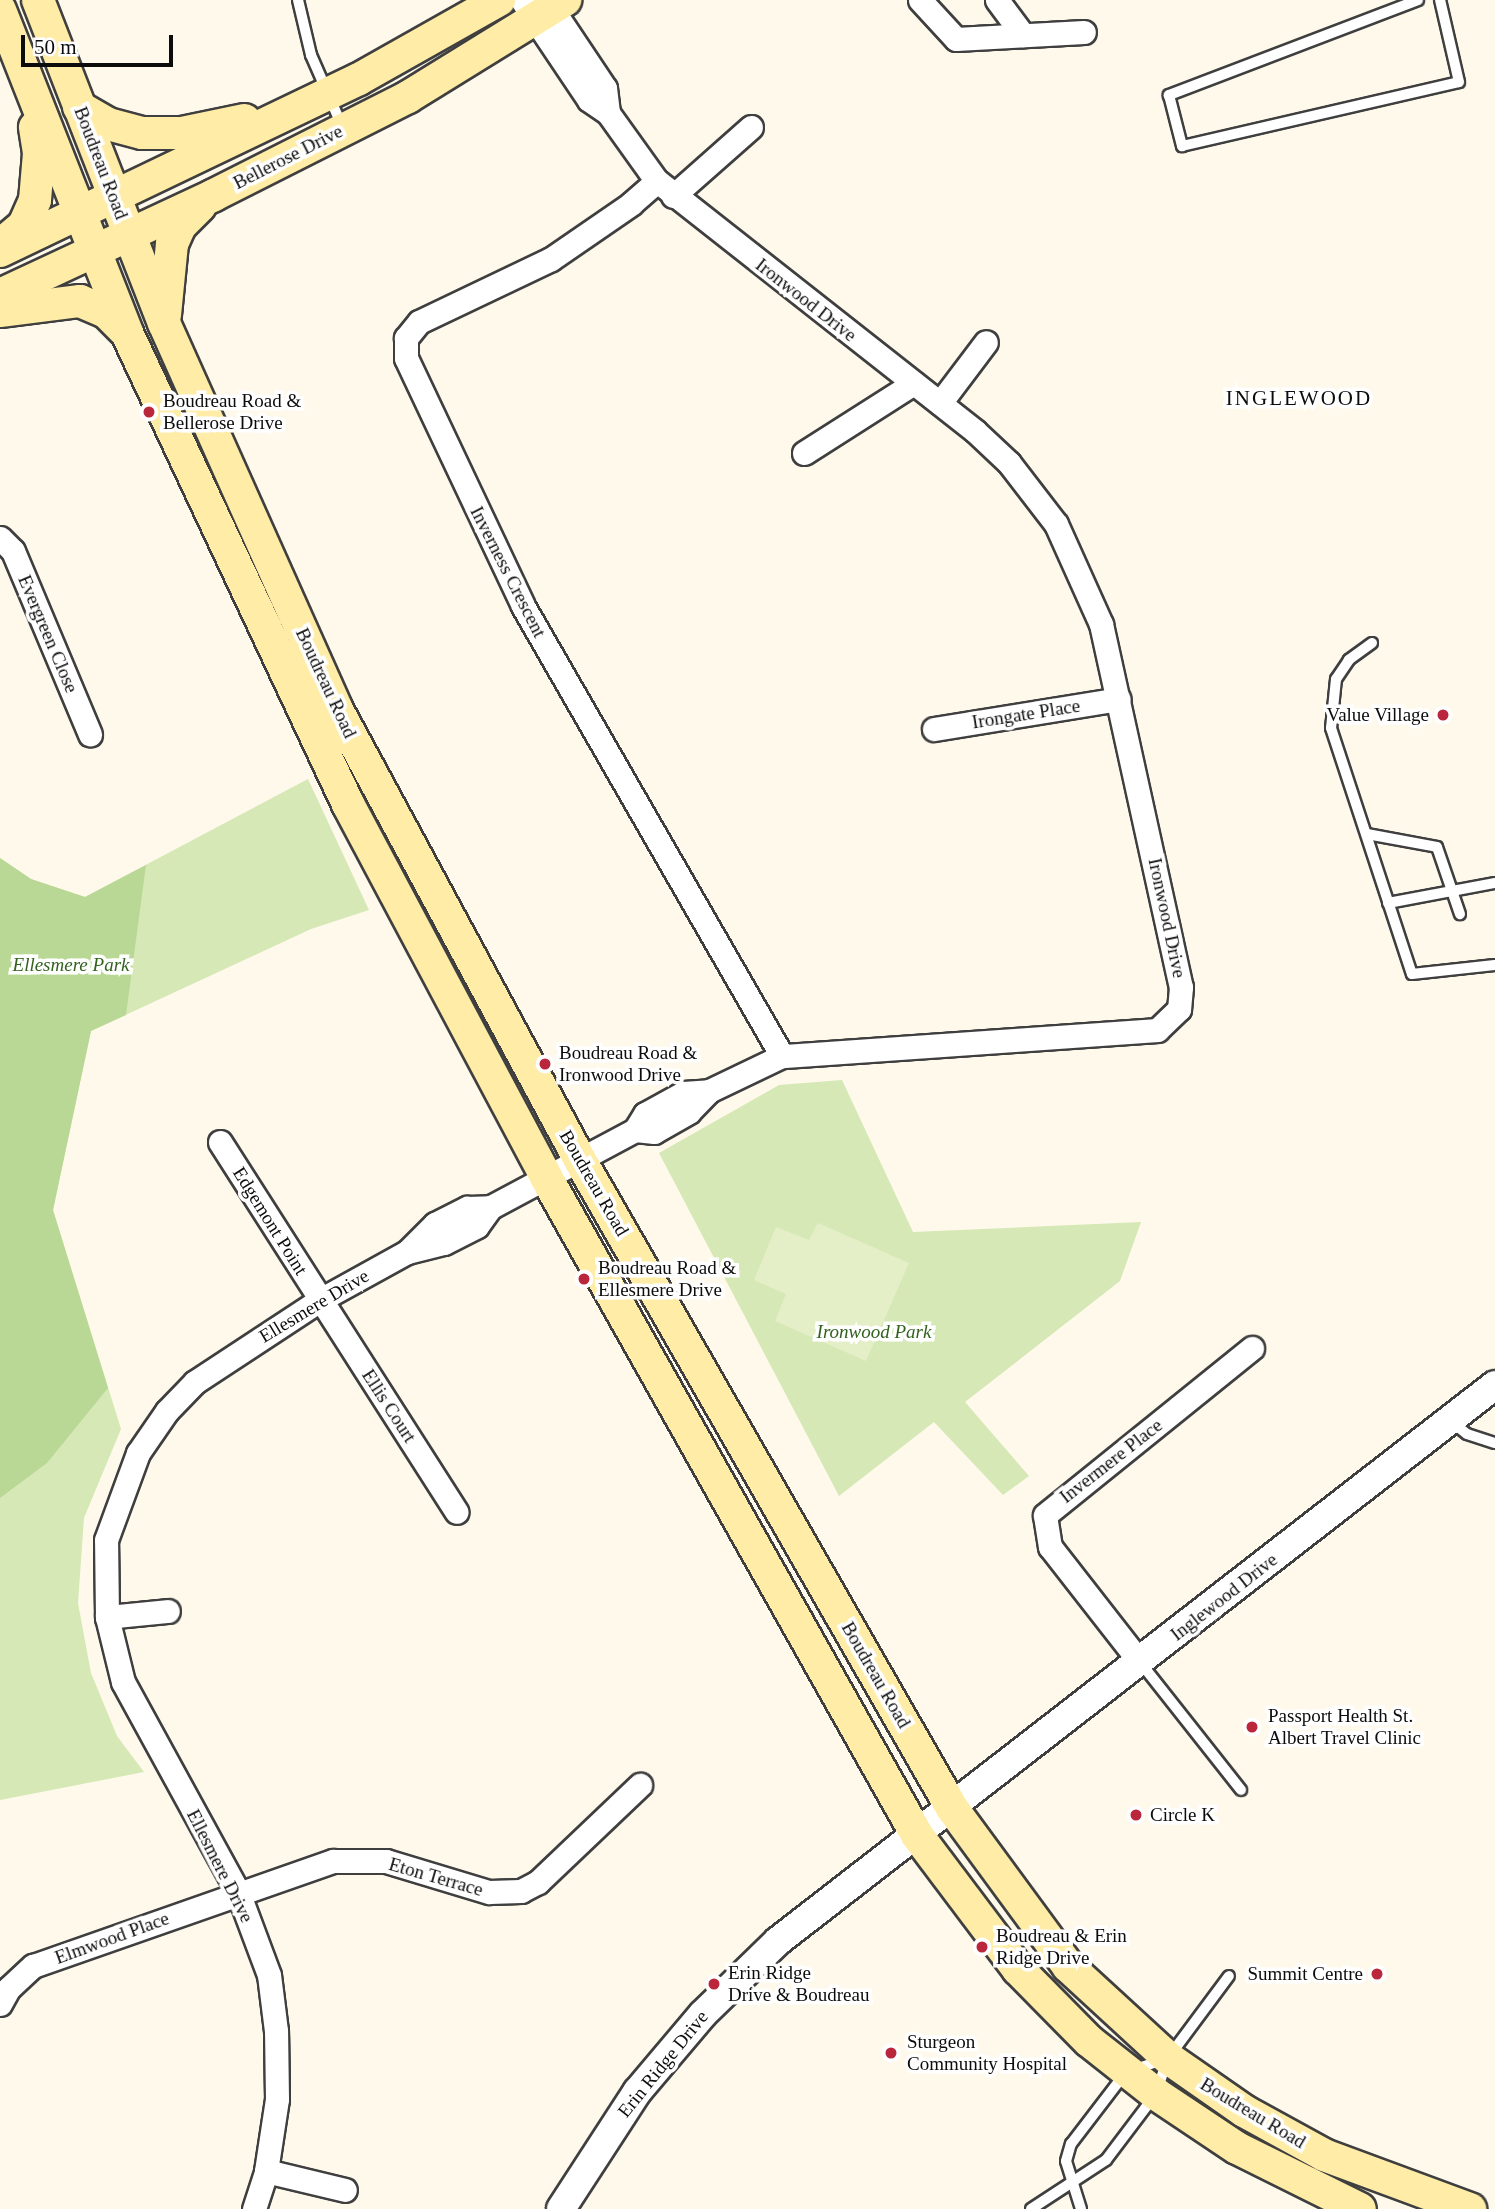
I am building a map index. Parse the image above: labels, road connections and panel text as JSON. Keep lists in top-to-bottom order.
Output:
{
  "streets": {
    "main road": ["Bellerose Drive", "Boudreau Road"],
    "street": [
      "Ironwood Drive",
      "Inverness Crescent",
      "Evergreen Close",
      "Irongate Place",
      "Edgemont Point",
      "Ellesmere Drive",
      "Ellis Court",
      "Invermere Place",
      "Inglewood Drive",
      "Eton Terrace",
      "Elmwood Place",
      "Erin Ridge Drive"
    ]
  },
  "crossings": [
    ["Bellerose Drive", "Boudreau Road"],
    ["Bellerose Drive", "Ironwood Drive"],
    ["Boudreau Road", "Ironwood Drive"],
    ["Boudreau Road", "Ellesmere Drive"],
    ["Boudreau Road", "Inglewood Drive"],
    ["Boudreau Road", "Erin Ridge Drive"],
    ["Ironwood Drive", "Inverness Crescent"],
    ["Ironwood Drive", "Irongate Place"],
    ["Ironwood Drive", "Ellesmere Drive"],
    ["Edgemont Point", "Ellesmere Drive"],
    ["Edgemont Point", "Ellis Court"],
    ["Ellesmere Drive", "Ellis Court"],
    ["Ellesmere Drive", "Eton Terrace"],
    ["Ellesmere Drive", "Elmwood Place"],
    ["Invermere Place", "Inglewood Drive"],
    ["Inglewood Drive", "Erin Ridge Drive"],
    ["Eton Terrace", "Elmwood Place"]
  ],
  "districts": ["INGLEWOOD"],
  "parks": ["Ellesmere Park", "Ironwood Park"],
  "places": [
    "Boudreau Road & Bellerose Drive",
    "Value Village",
    "Boudreau Road & Ironwood Drive",
    "Boudreau Road & Ellesmere Drive",
    "Passport Health St. Albert Travel Clinic",
    "Circle K",
    "Boudreau & Erin Ridge Drive",
    "Summit Centre",
    "Erin Ridge Drive & Boudreau",
    "Sturgeon Community Hospital"
  ],
  "scale_bar": "50 m"
}
